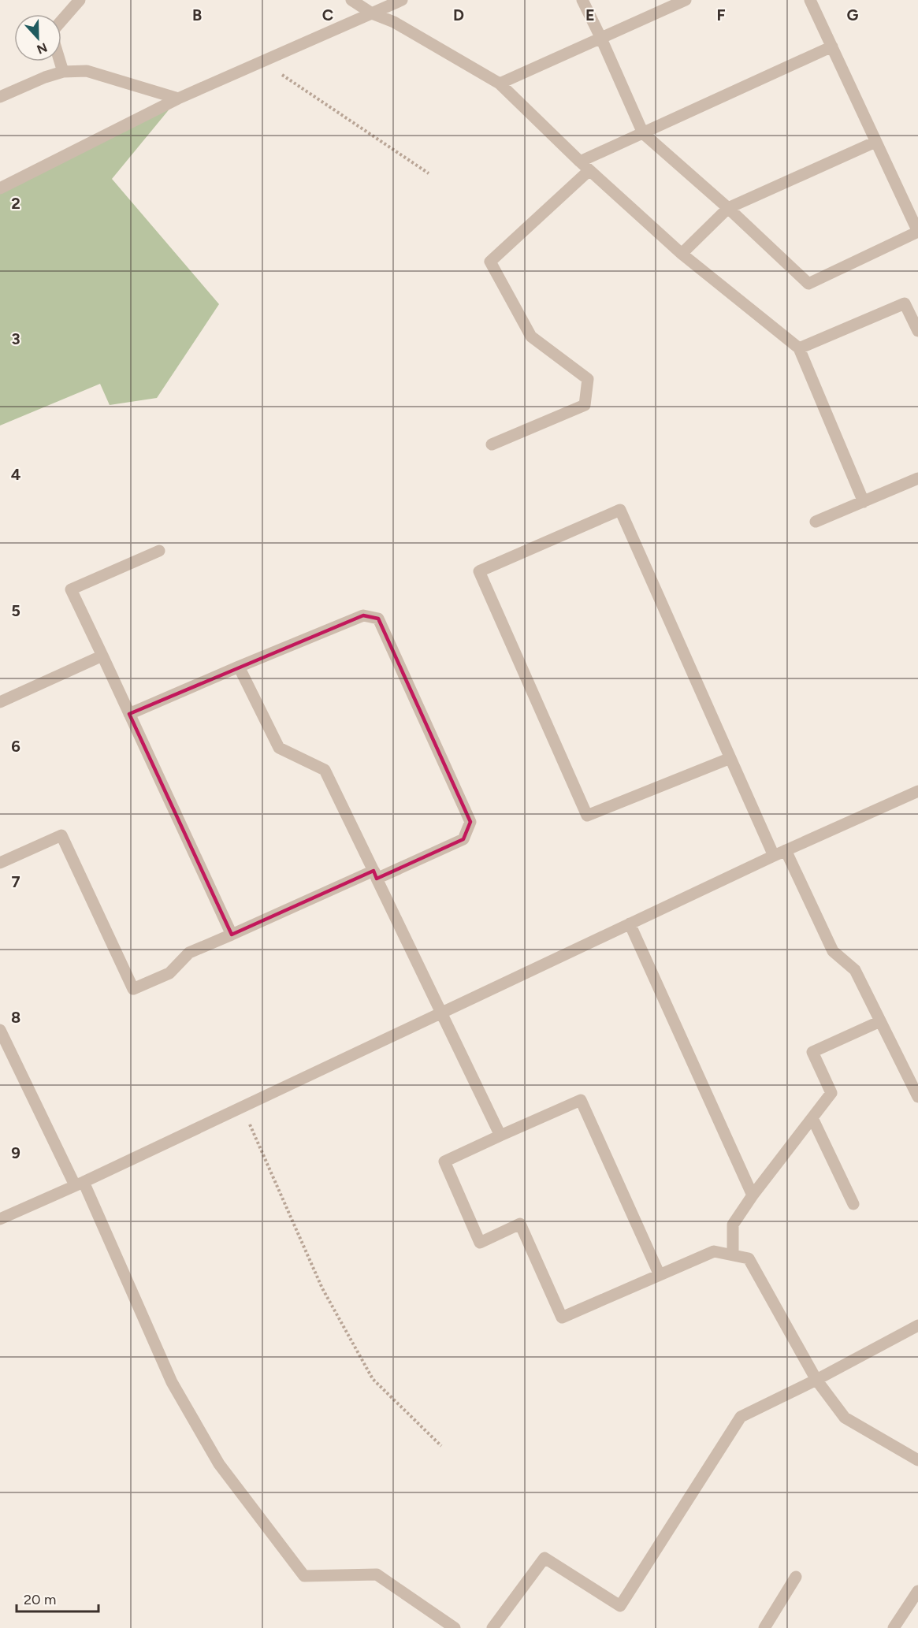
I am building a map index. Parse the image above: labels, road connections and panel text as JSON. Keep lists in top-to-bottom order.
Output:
{
  "scale_bar": "20 m",
  "north": "bottom",
  "grid": {
    "columns": [
      "B",
      "C",
      "D",
      "E",
      "F",
      "G"
    ],
    "rows": [
      "2",
      "3",
      "4",
      "5",
      "6",
      "7",
      "8",
      "9"
    ]
  }
}
